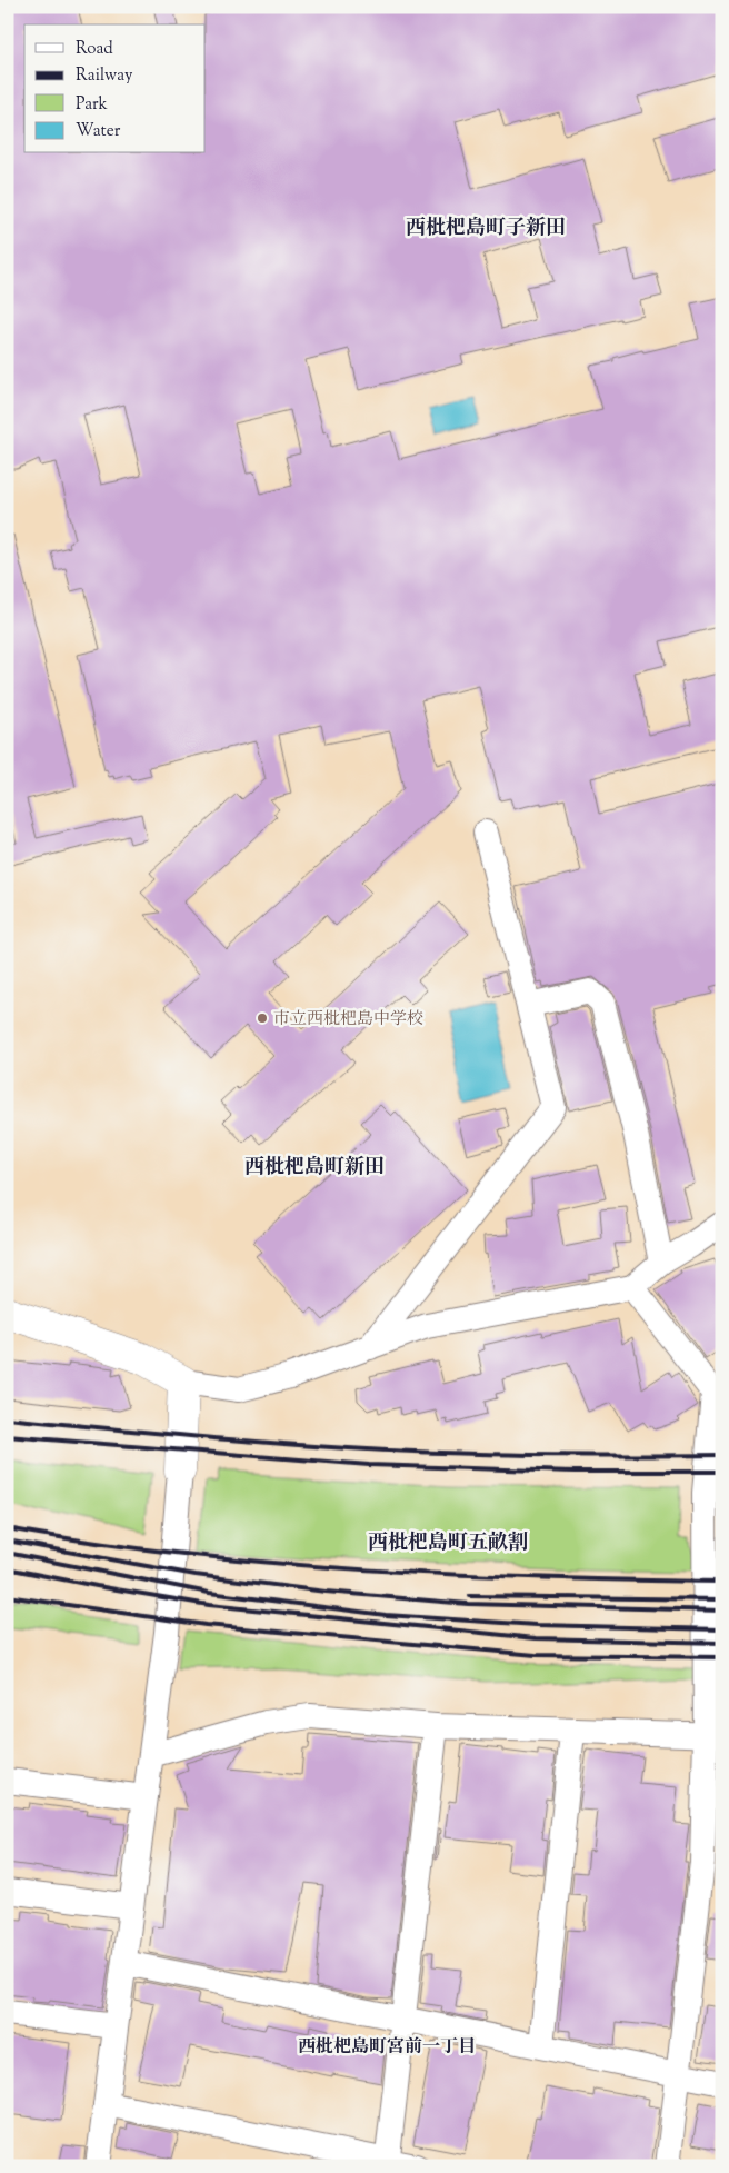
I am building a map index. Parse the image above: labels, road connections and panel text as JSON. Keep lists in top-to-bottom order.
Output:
{
  "districts": [
    "西枇杷島町子新田",
    "西枇杷島町新田",
    "西枇杷島町五畝割",
    "西枇杷島町宮前一丁目"
  ],
  "places": ["市立西枇杷島中学校"],
  "legend": [
    "Road",
    "Railway",
    "Park",
    "Water"
  ]
}
